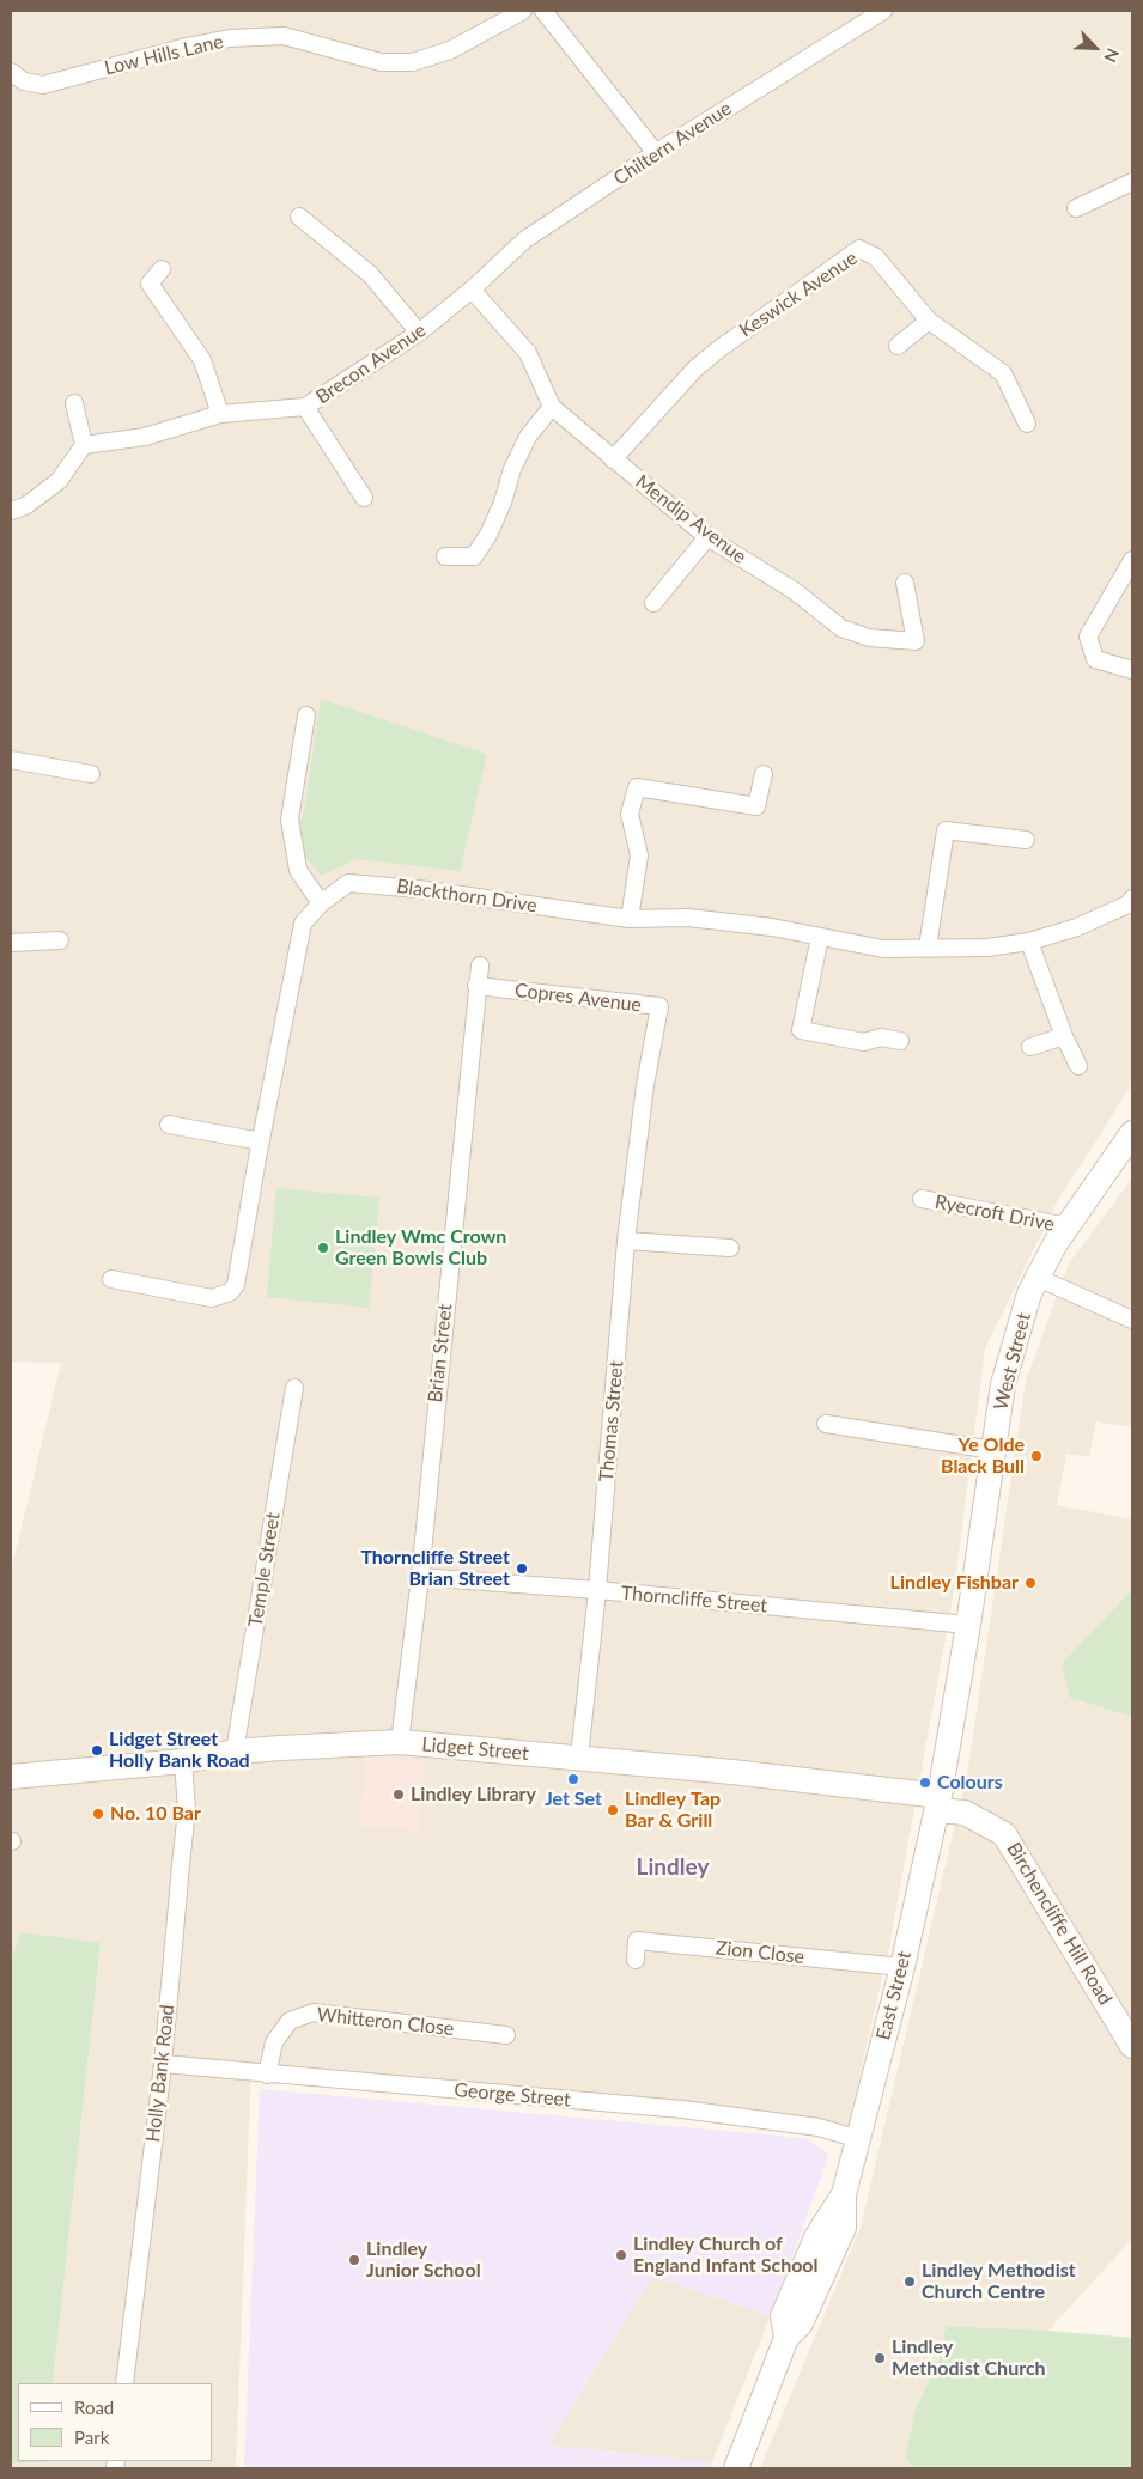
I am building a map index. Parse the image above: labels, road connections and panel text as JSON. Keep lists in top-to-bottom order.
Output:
{
  "streets": {
    "street": [
      "Low Hills Lane",
      "Chiltern Avenue",
      "Keswick Avenue",
      "Brecon Avenue",
      "Mendip Avenue",
      "Blackthorn Drive",
      "Copres Avenue",
      "Ryecroft Drive",
      "Brian Street",
      "West Street",
      "Thomas Street",
      "Temple Street",
      "Thorncliffe Street",
      "Lidget Street",
      "Birchencliffe Hill Road",
      "Zion Close",
      "East Street",
      "Whitteron Close",
      "Holly Bank Road",
      "George Street"
    ]
  },
  "crossings": [
    ["Chiltern Avenue", "Brecon Avenue"],
    ["Chiltern Avenue", "Mendip Avenue"],
    ["Keswick Avenue", "Mendip Avenue"],
    ["Brecon Avenue", "Mendip Avenue"],
    ["Copres Avenue", "Brian Street"],
    ["Copres Avenue", "Thomas Street"],
    ["Ryecroft Drive", "West Street"],
    ["Brian Street", "Thorncliffe Street"],
    ["Brian Street", "Lidget Street"],
    ["West Street", "Thorncliffe Street"],
    ["West Street", "Lidget Street"],
    ["West Street", "Birchencliffe Hill Road"],
    ["West Street", "East Street"],
    ["Thomas Street", "Thorncliffe Street"],
    ["Thomas Street", "Lidget Street"],
    ["Temple Street", "Lidget Street"],
    ["Lidget Street", "Birchencliffe Hill Road"],
    ["Lidget Street", "East Street"],
    ["Lidget Street", "Holly Bank Road"],
    ["Birchencliffe Hill Road", "East Street"],
    ["Zion Close", "East Street"],
    ["East Street", "George Street"],
    ["Whitteron Close", "George Street"],
    ["Holly Bank Road", "George Street"]
  ],
  "districts": ["Lindley"],
  "places": [
    "Lindley Wmc Crown Green Bowls Club",
    "Ye Olde Black Bull",
    "Thorncliffe Street Brian Street",
    "Lindley Fishbar",
    "Lidget Street Holly Bank Road",
    "Jet Set",
    "Colours",
    "Lindley Library",
    "Lindley Tap Bar & Grill",
    "No. 10 Bar",
    "Lindley Church of England Infant School",
    "Lindley Junior School",
    "Lindley Methodist Church Centre",
    "Lindley Methodist Church"
  ],
  "legend": ["Road", "Park"],
  "north": "bottom right"
}
